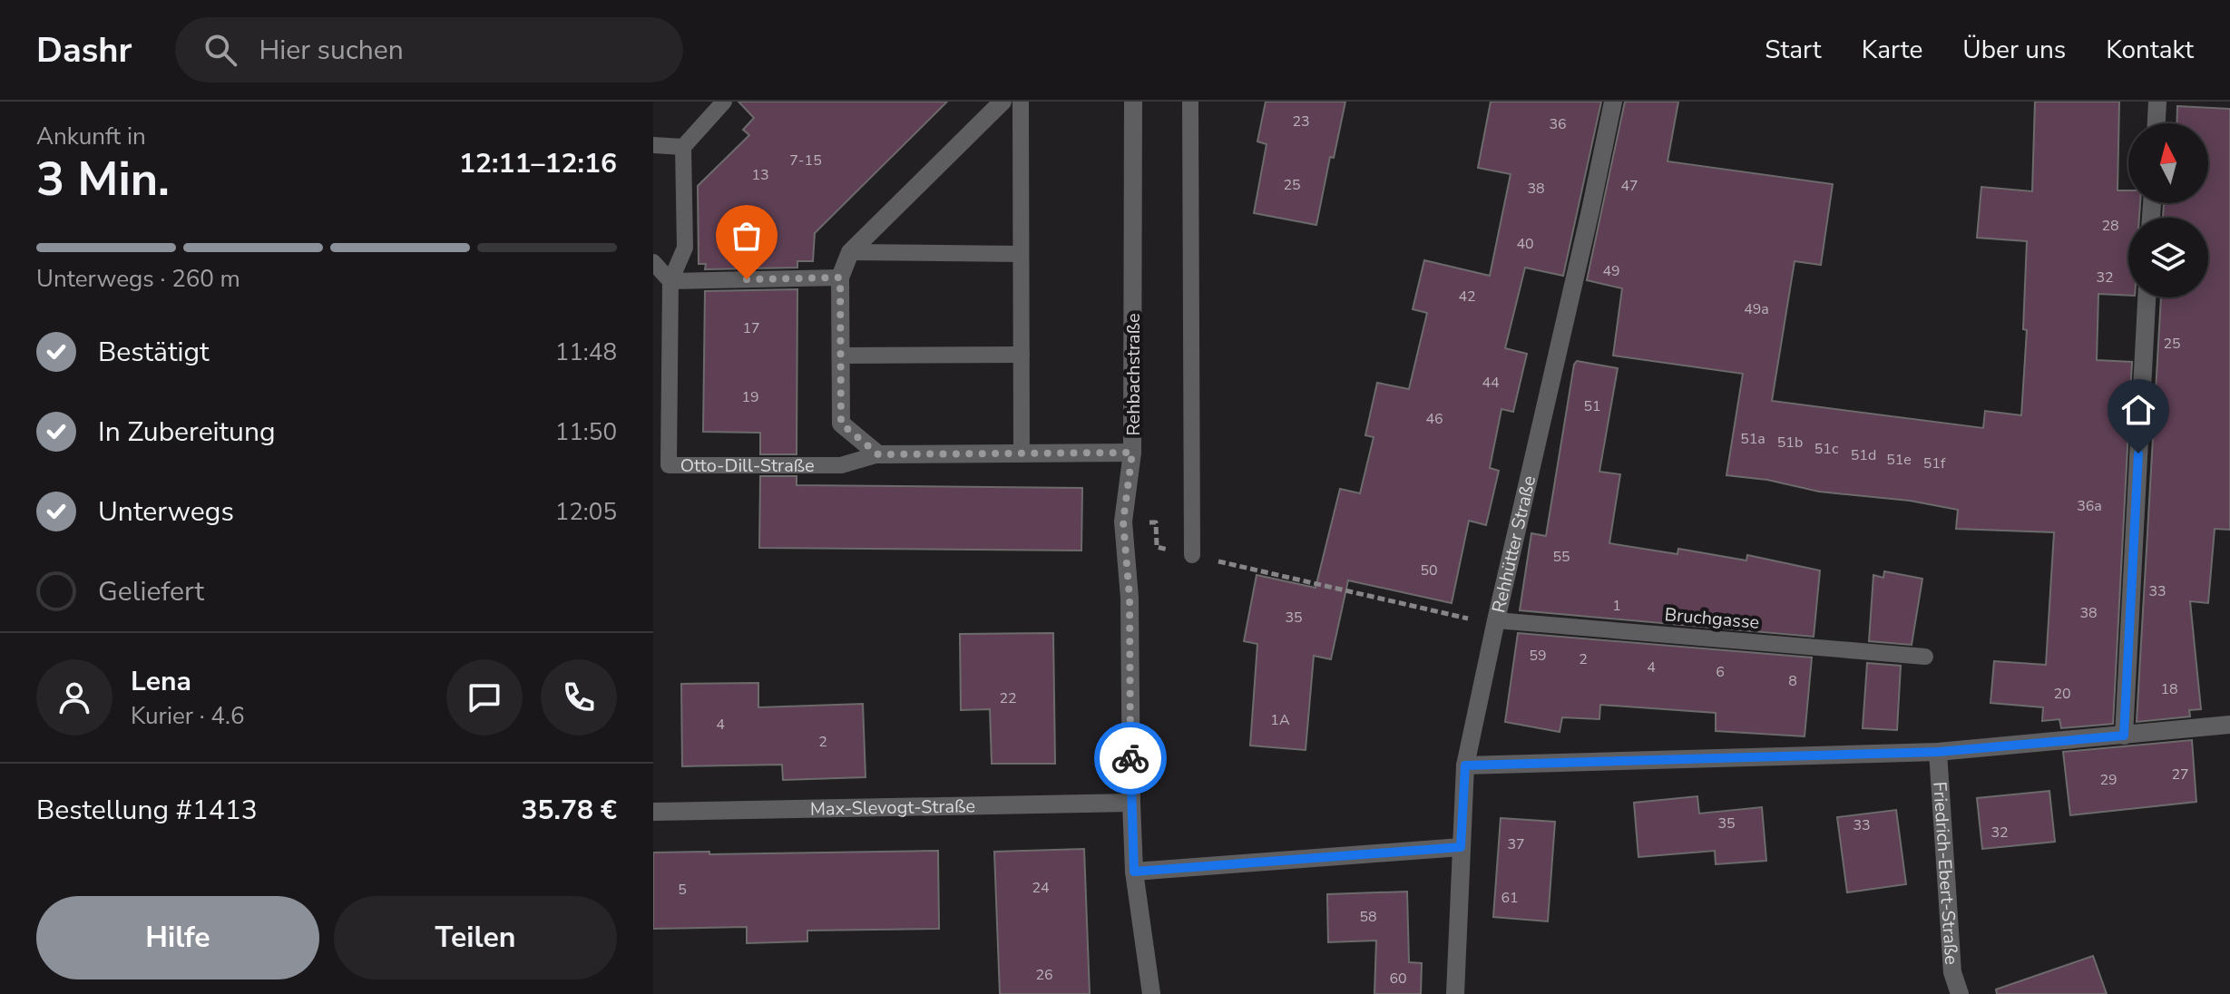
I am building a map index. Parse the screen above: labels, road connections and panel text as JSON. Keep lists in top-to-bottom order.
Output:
{
  "streets": {
    "street": [
      "Rehbachstraße",
      "Otto-Dill-Straße",
      "Rehhütter Straße",
      "Max-Slevogt-Straße",
      "Friedrich-Ebert-Straße"
    ],
    "lane": ["Bruchgasse"]
  },
  "crossings": [
    ["Rehbachstraße", "Otto-Dill-Straße"],
    ["Rehbachstraße", "Max-Slevogt-Straße"],
    ["Rehhütter Straße", "Bruchgasse"]
  ],
  "house_numbers": [
    "23",
    "36",
    "7-15",
    "13",
    "25",
    "47",
    "38",
    "28",
    "40",
    "49",
    "32",
    "42",
    "49a",
    "17",
    "25",
    "44",
    "19",
    "51",
    "46",
    "51a",
    "51b",
    "51c",
    "51d",
    "51e",
    "51f",
    "36a",
    "55",
    "50",
    "33",
    "1",
    "38",
    "35",
    "59",
    "2",
    "4",
    "6",
    "8",
    "18",
    "20",
    "22",
    "1A",
    "4",
    "2",
    "27",
    "29",
    "35",
    "33",
    "32",
    "37",
    "24",
    "5",
    "61",
    "58",
    "26",
    "60"
  ],
  "north": "top",
  "page": {
    "header": "Dashr",
    "search": "Hier suchen",
    "nav": [
      "Start",
      "Karte",
      "Über uns",
      "Kontakt"
    ],
    "heading": ["3 Min.", "Ankunft in", "12:11–12:16"],
    "panel": [
      "Lena",
      "Kurier · 4.6",
      "Bestellung #1413",
      "35.78 €"
    ],
    "bar": "Unterwegs · 260 m",
    "list": [
      ["Bestätigt", "11:48"],
      ["In Zubereitung", "11:50"],
      ["Unterwegs", "12:05"],
      "Geliefert"
    ],
    "buttons": ["Hilfe", "Teilen"]
  }
}
